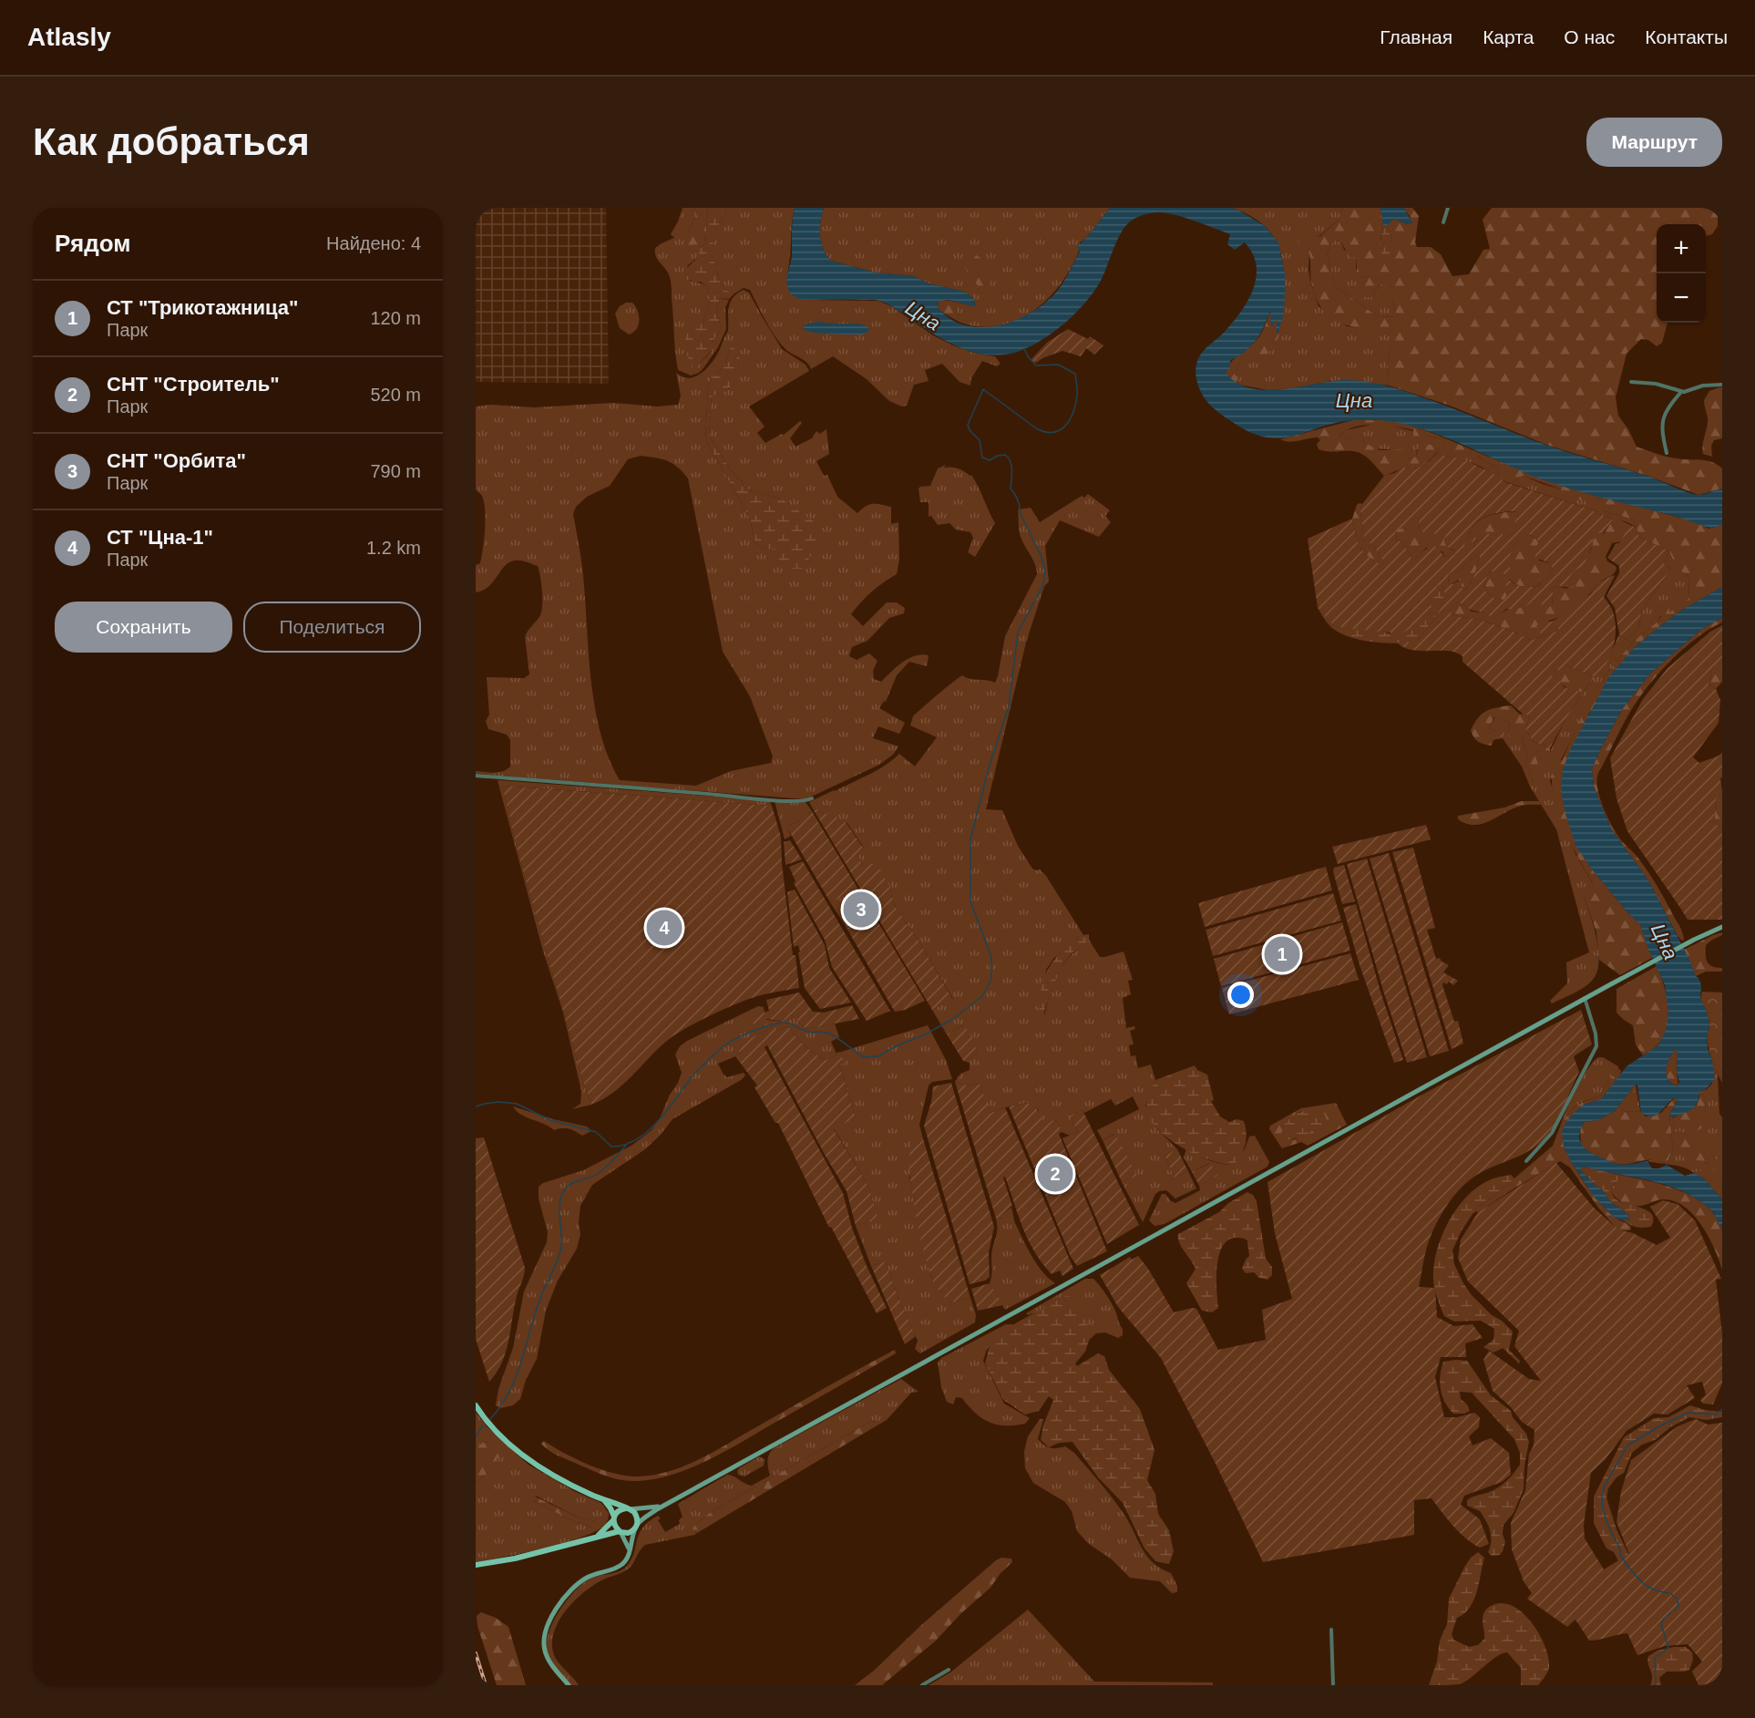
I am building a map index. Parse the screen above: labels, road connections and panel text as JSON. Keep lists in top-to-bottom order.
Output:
{
  "water": ["Цна"],
  "page": {
    "header": "Atlasly",
    "nav": [
      "Главная",
      "Карта",
      "О нас",
      "Контакты"
    ],
    "buttons": [
      "Маршрут",
      ["Сохранить", "Поделиться"]
    ],
    "title": "Как добраться",
    "heading": ["Рядом", "Найдено: 4"],
    "map_buttons": ["+", "−"],
    "list": [
      {
        "mark": "1",
        "name": "СТ \"Трикотажница\"",
        "note": "Парк",
        "value": "120 m"
      },
      {
        "mark": "2",
        "name": "CНТ \"Строитель\"",
        "note": "Парк",
        "value": "520 m"
      },
      {
        "mark": "3",
        "name": "CНТ \"Орбита\"",
        "note": "Парк",
        "value": "790 m"
      },
      {
        "mark": "4",
        "name": "СТ \"Цна-1\"",
        "note": "Парк",
        "value": "1.2 km"
      }
    ],
    "pins": [
      "3",
      "4",
      "1",
      "2"
    ]
  }
}
